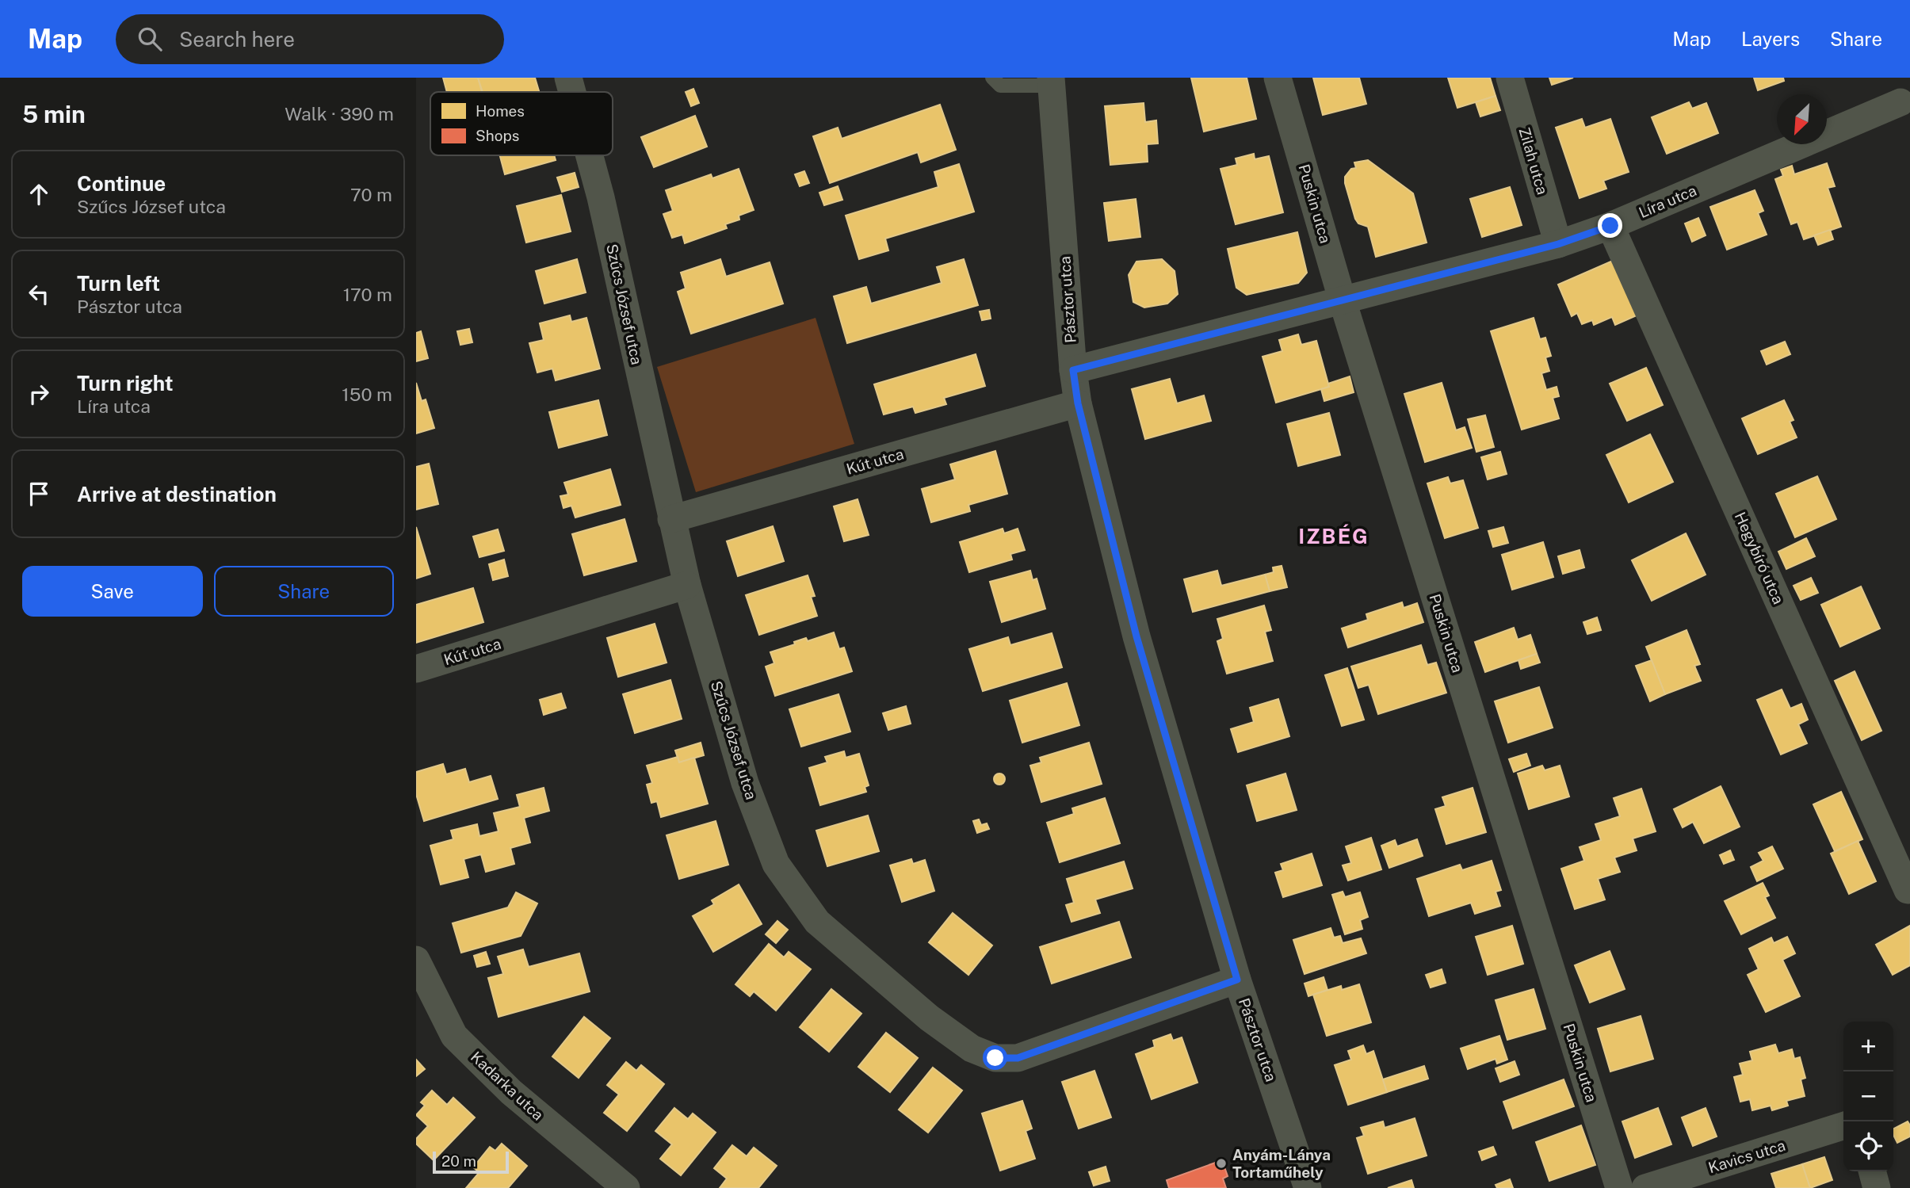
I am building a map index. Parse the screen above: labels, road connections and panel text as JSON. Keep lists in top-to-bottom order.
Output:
{
  "streets": {
    "street": [
      "Zilah utca",
      "Líra utca",
      "Puskin utca",
      "Pásztor utca",
      "Szűcs József utca",
      "Kút utca",
      "Hegybíró utca",
      "Kadarka utca",
      "Kavics utca"
    ]
  },
  "crossings": [
    ["Zilah utca", "Líra utca"],
    ["Líra utca", "Puskin utca"],
    ["Líra utca", "Pásztor utca"],
    ["Líra utca", "Hegybíró utca"],
    ["Pásztor utca", "Szűcs József utca"],
    ["Pásztor utca", "Kút utca"],
    ["Szűcs József utca", "Kút utca"]
  ],
  "districts": ["IZBÉG"],
  "places": ["Anyám-Lánya Tortaműhely"],
  "legend": ["Homes", "Shops"],
  "scale_bar": "20 m",
  "north": "bottom left",
  "page": {
    "header": "Map",
    "search": "Search here",
    "nav": ["Map", "Layers", "Share"],
    "heading": ["5 min", "Walk · 390 m"],
    "list": [
      ["Continue", "Szűcs József utca", "70 m"],
      ["Turn left", "Pásztor utca", "170 m"],
      ["Turn right", "Líra utca", "150 m"],
      "Arrive at destination"
    ],
    "buttons": ["Save", "Share"],
    "map_buttons": ["+", "−"],
    "scale": "20 m"
  }
}
